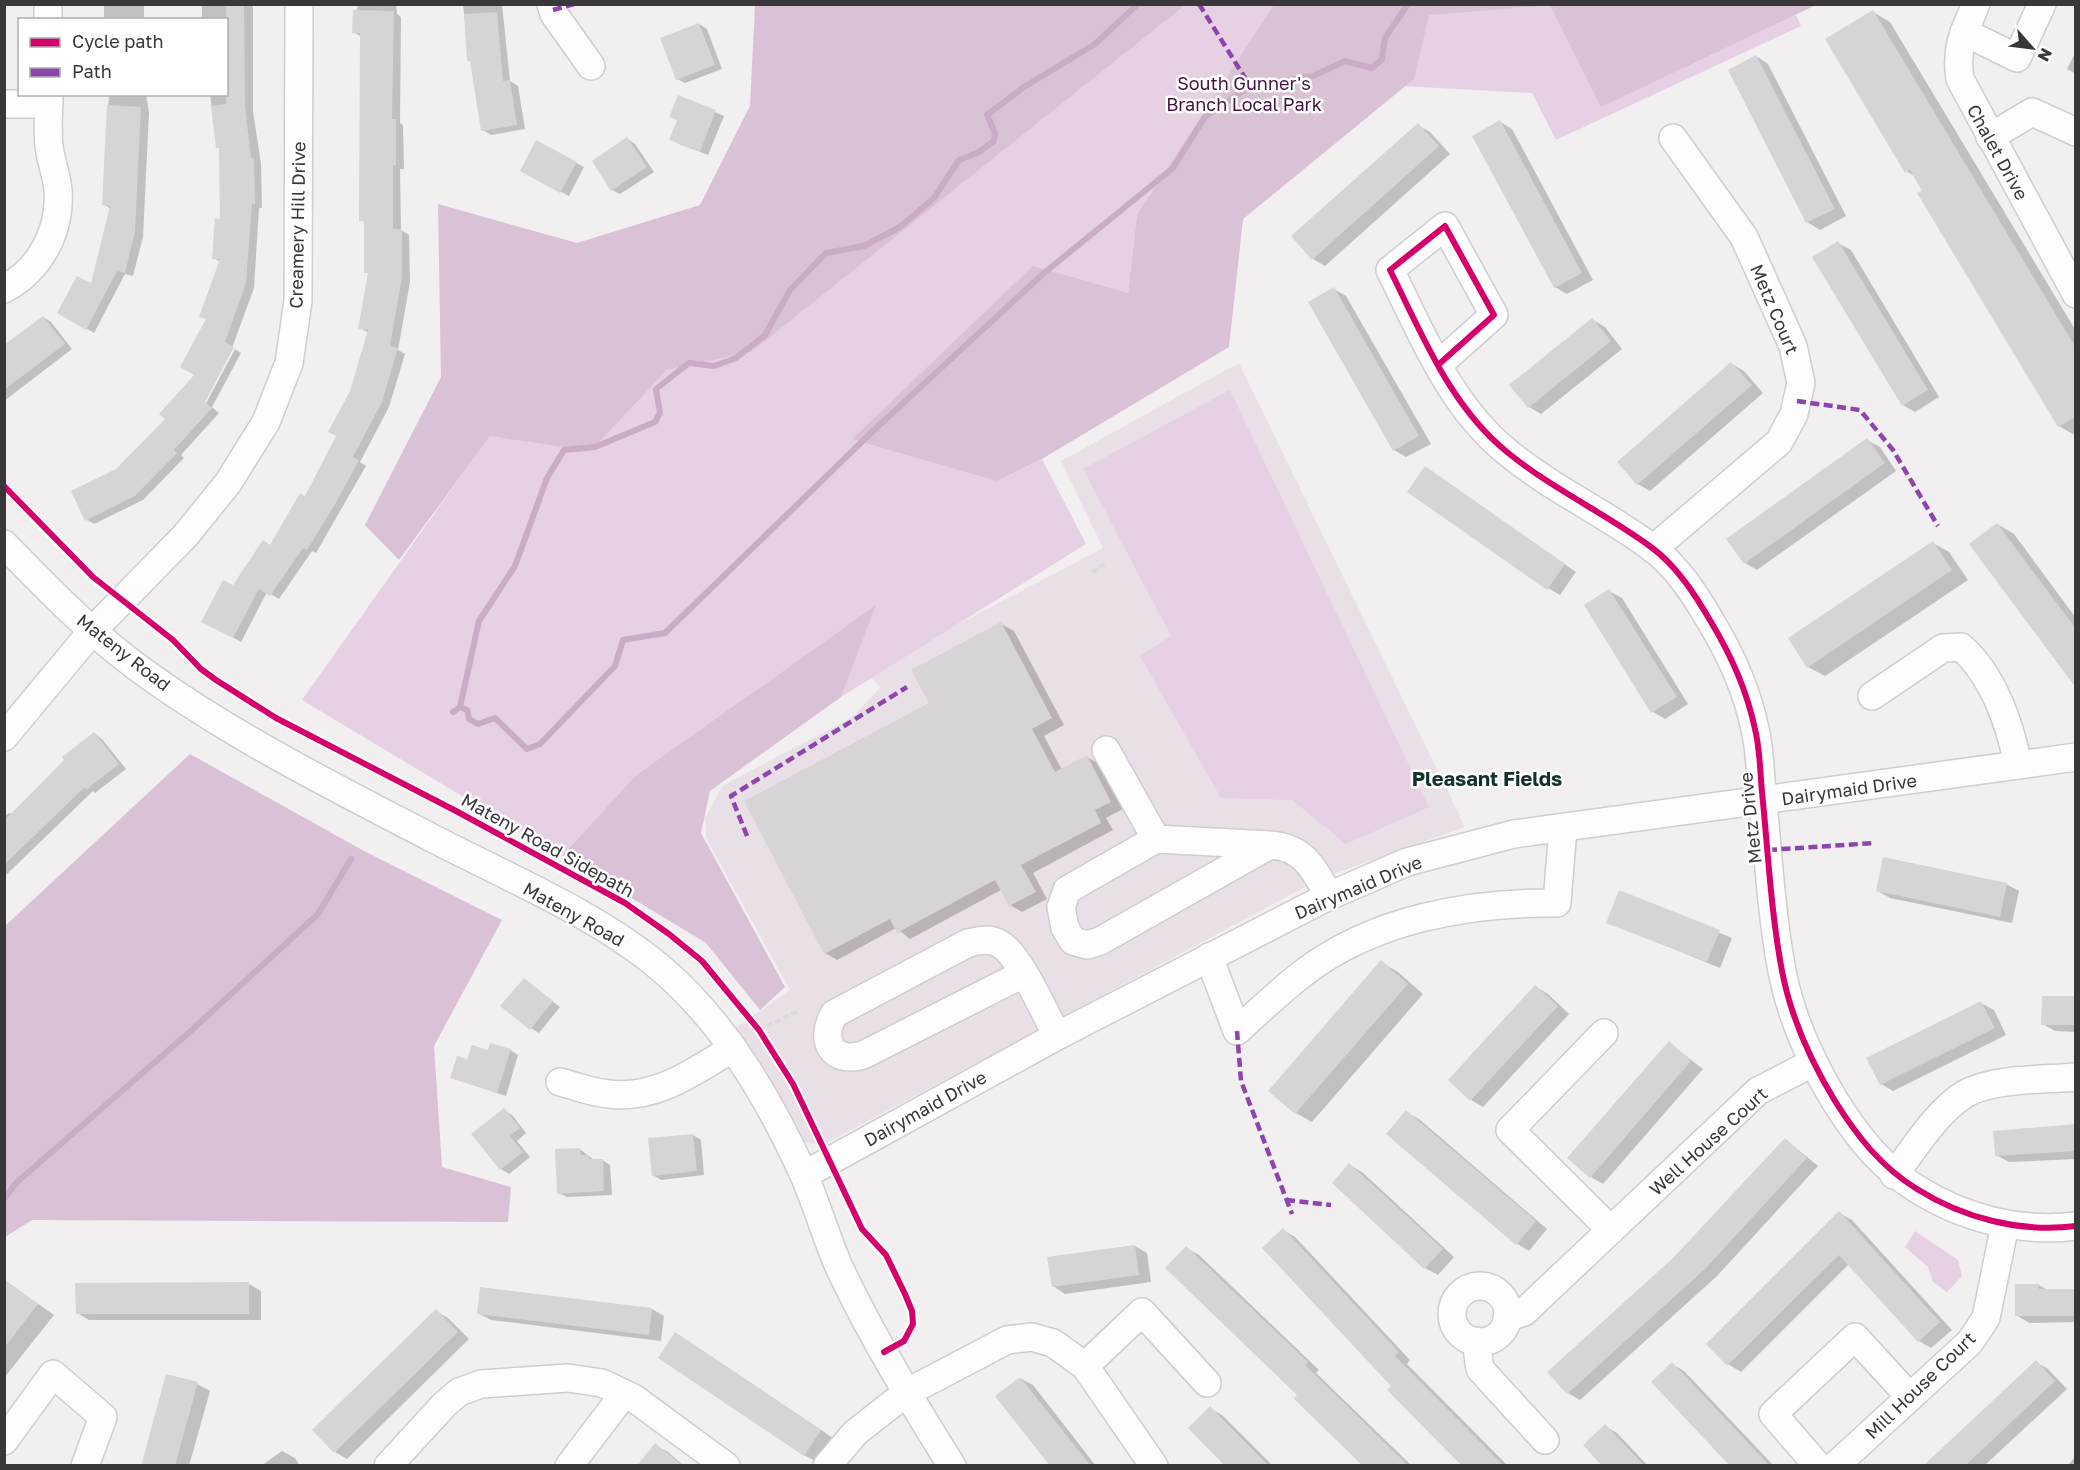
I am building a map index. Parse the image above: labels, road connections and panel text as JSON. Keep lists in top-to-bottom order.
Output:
{
  "streets": {
    "street": [
      "Chalet Drive",
      "Creamery Hill Drive",
      "Metz Court",
      "Mateny Road",
      "Dairymaid Drive",
      "Metz Drive",
      "Well House Court",
      "Mill House Court"
    ],
    "cycle path": ["Mateny Road Sidepath"]
  },
  "crossings": [
    ["Creamery Hill Drive", "Mateny Road"],
    ["Metz Court", "Metz Drive"],
    ["Mateny Road", "Dairymaid Drive"],
    ["Dairymaid Drive", "Metz Drive"],
    ["Metz Drive", "Well House Court"],
    ["Metz Drive", "Mill House Court"]
  ],
  "districts": ["Pleasant Fields"],
  "parks": ["South Gunner's Branch Local Park"],
  "legend": ["Cycle path", "Path"],
  "north": "bottom right"
}
